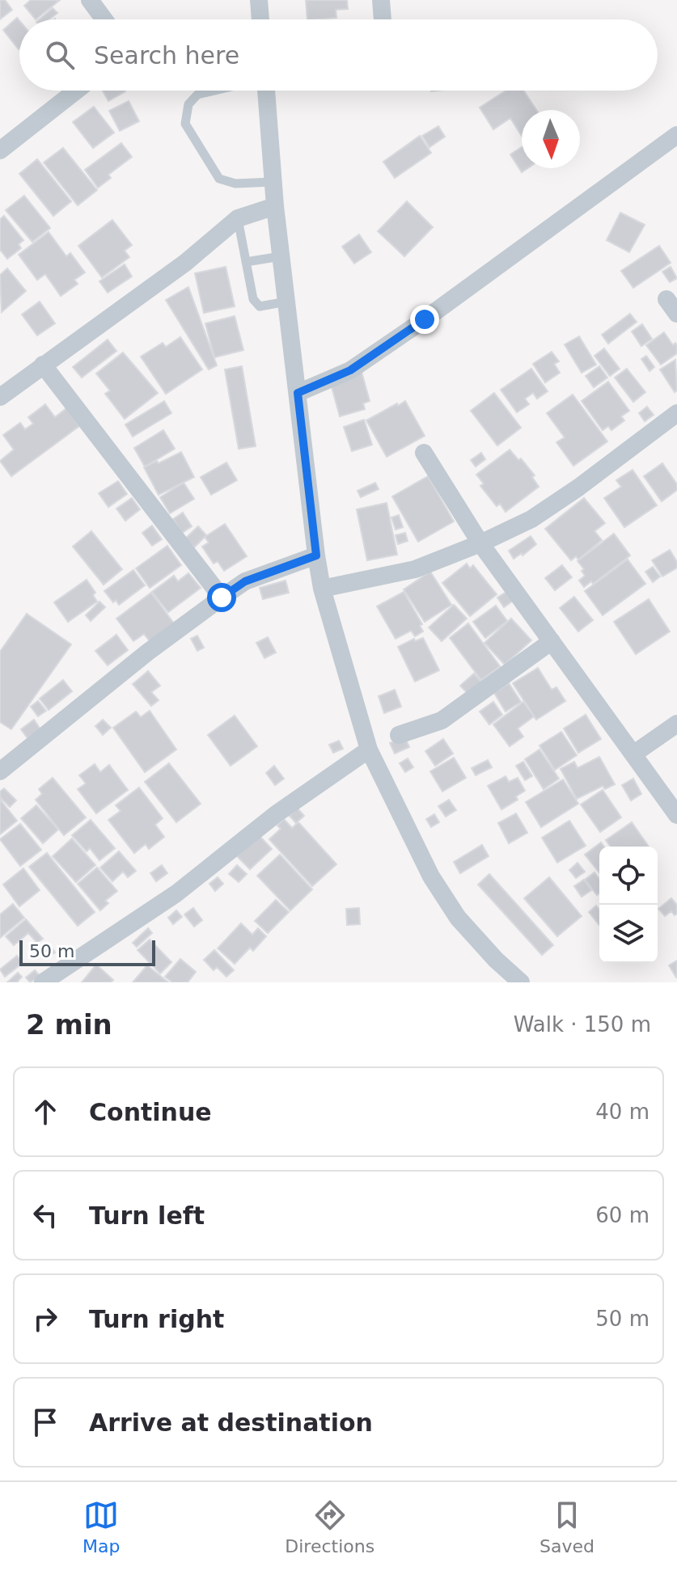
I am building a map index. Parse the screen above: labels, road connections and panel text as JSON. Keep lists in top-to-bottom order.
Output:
{
  "scale_bar": "50 m",
  "north": "bottom",
  "page": {
    "search": "Search here",
    "scale": "50 m",
    "heading": ["2 min", "Walk · 150 m"],
    "list": [
      ["Continue", "40 m"],
      ["Turn left", "60 m"],
      ["Turn right", "50 m"],
      "Arrive at destination"
    ],
    "nav": ["Map", "Directions", "Saved"]
  }
}
